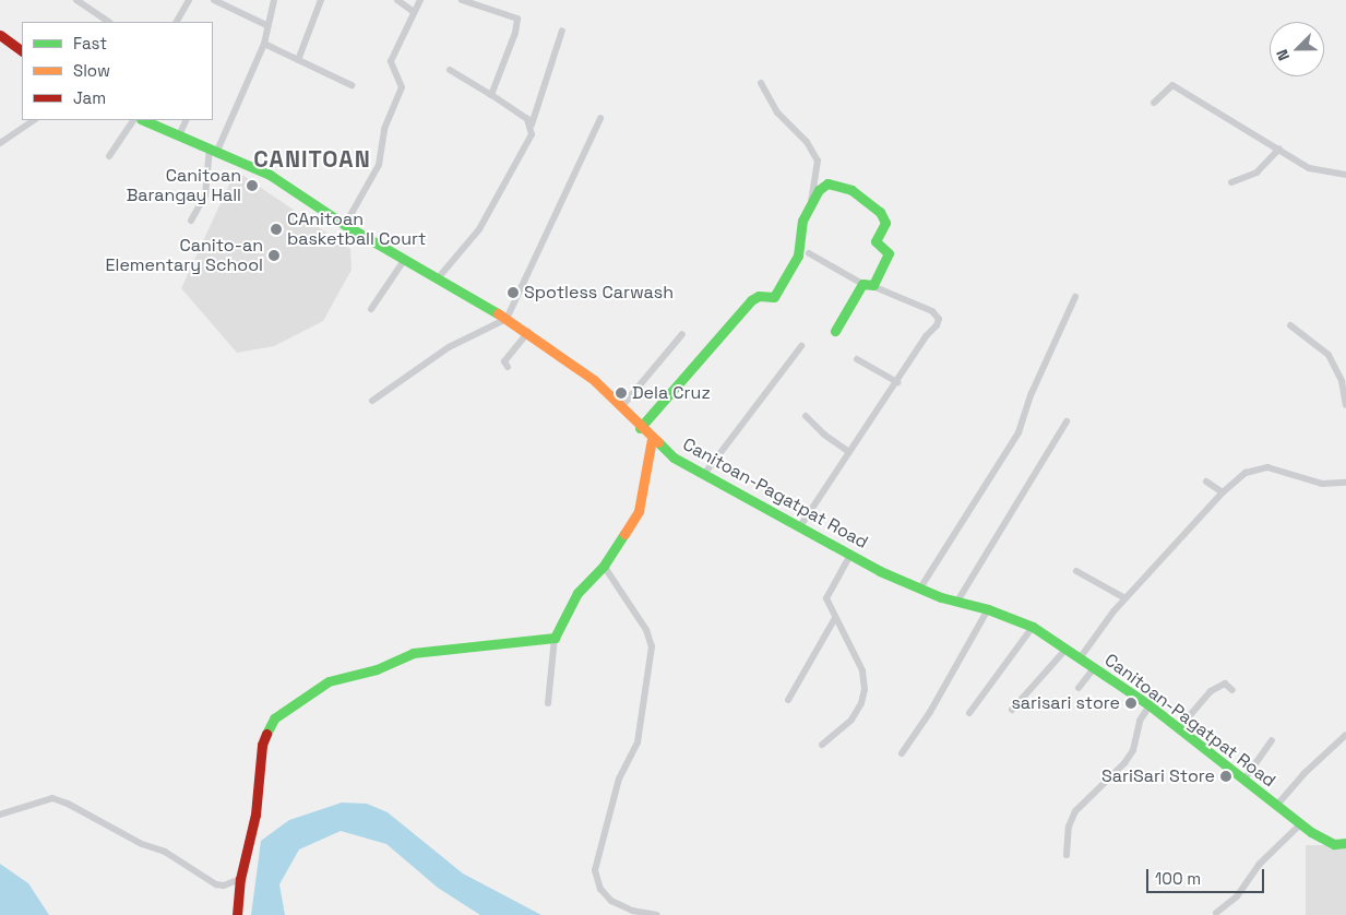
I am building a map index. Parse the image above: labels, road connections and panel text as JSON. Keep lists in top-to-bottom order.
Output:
{
  "streets": {
    "street": ["Canitoan-Pagatpat Road"]
  },
  "districts": ["CANITOAN"],
  "places": [
    "Canitoan Barangay Hall",
    "CAnitoan basketball Court",
    "Canito-an Elementary School",
    "Spotless Carwash",
    "Dela Cruz",
    "sarisari store",
    "SariSari Store"
  ],
  "legend": ["Fast", "Slow", "Jam"],
  "scale_bar": "100 m",
  "north": "bottom left"
}
